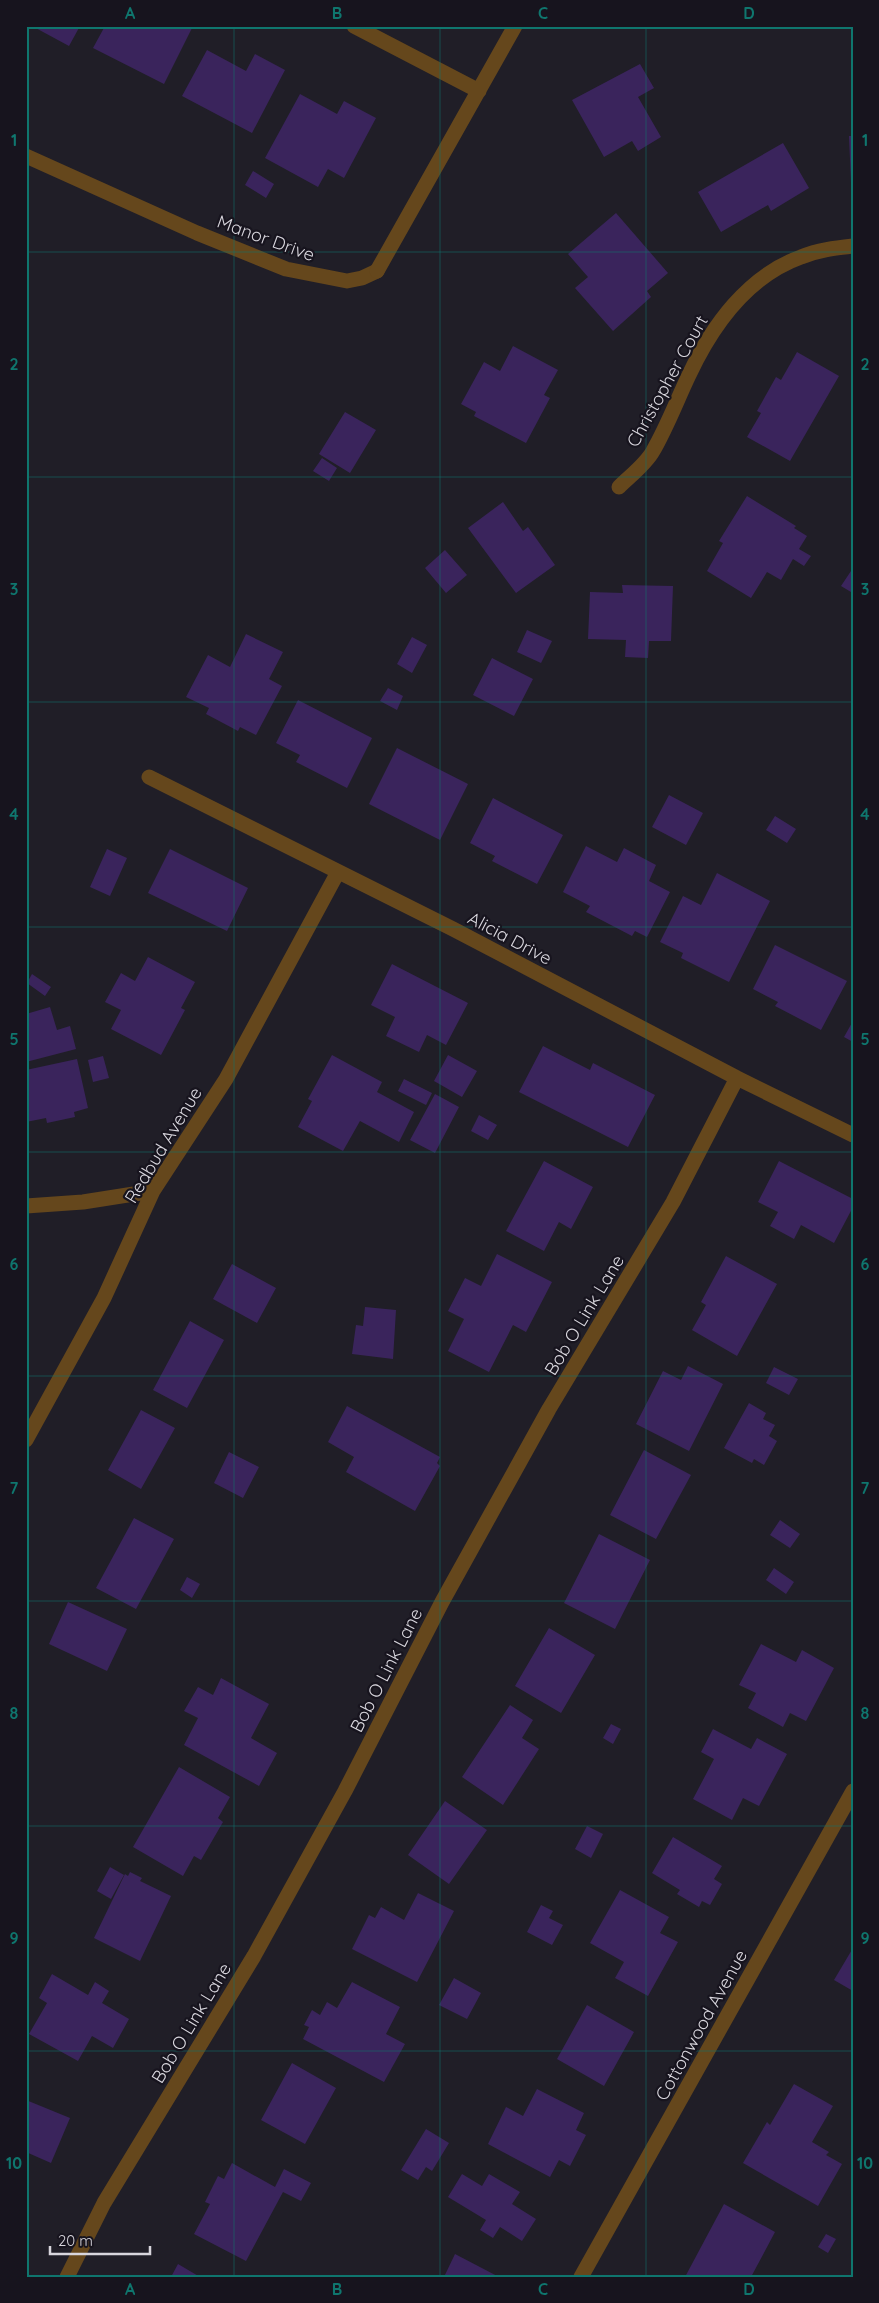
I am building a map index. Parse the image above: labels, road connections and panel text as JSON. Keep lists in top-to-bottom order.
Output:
{
  "streets": {
    "street": [
      "Manor Drive",
      "Christopher Court",
      "Alicia Drive",
      "Redbud Avenue",
      "Bob O Link Lane",
      "Cottonwood Avenue"
    ]
  },
  "crossings": [
    ["Alicia Drive", "Redbud Avenue"],
    ["Alicia Drive", "Bob O Link Lane"]
  ],
  "scale_bar": "20 m",
  "grid": {
    "columns": [
      "A",
      "B",
      "C",
      "D"
    ],
    "rows": [
      "1",
      "2",
      "3",
      "4",
      "5",
      "6",
      "7",
      "8",
      "9",
      "10"
    ]
  }
}
